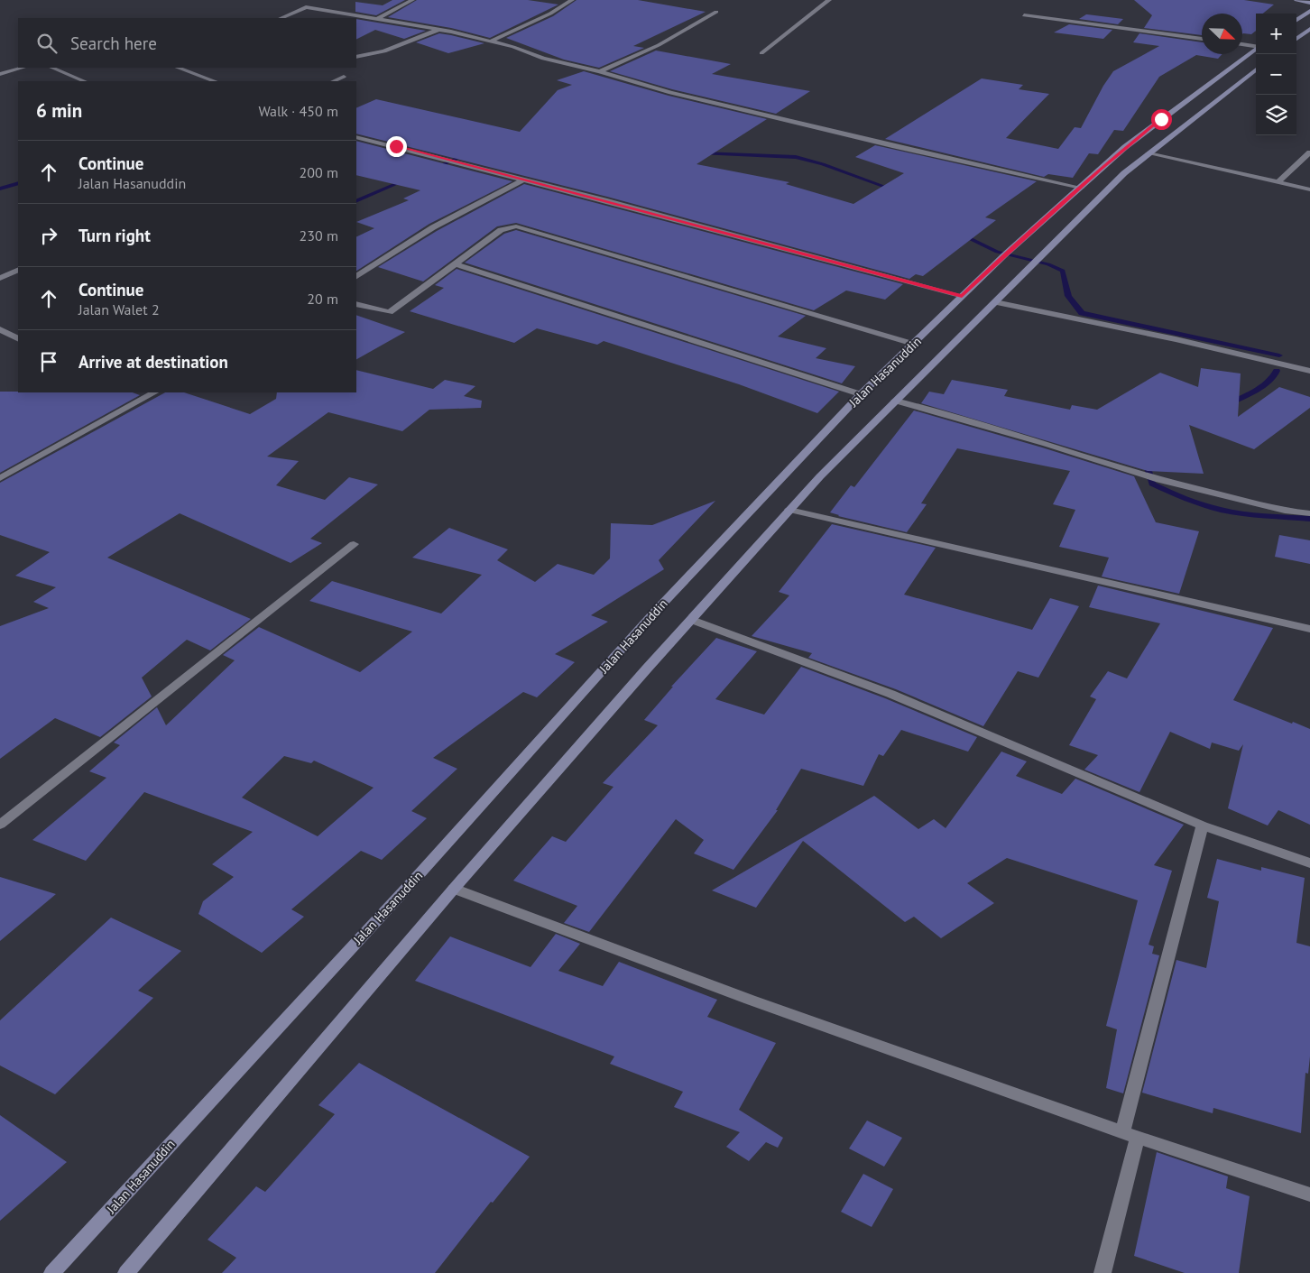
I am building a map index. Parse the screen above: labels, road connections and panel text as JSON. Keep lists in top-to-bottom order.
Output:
{
  "streets": {
    "street": ["Jalan Hasanuddin"]
  },
  "north": "bottom right",
  "page": {
    "map_buttons": ["+", "−"],
    "search": "Search here",
    "heading": ["6 min", "Walk · 450 m"],
    "list": [
      ["Continue", "Jalan Hasanuddin", "200 m"],
      ["Turn right", "230 m"],
      ["Continue", "Jalan Walet 2", "20 m"],
      "Arrive at destination"
    ]
  }
}
